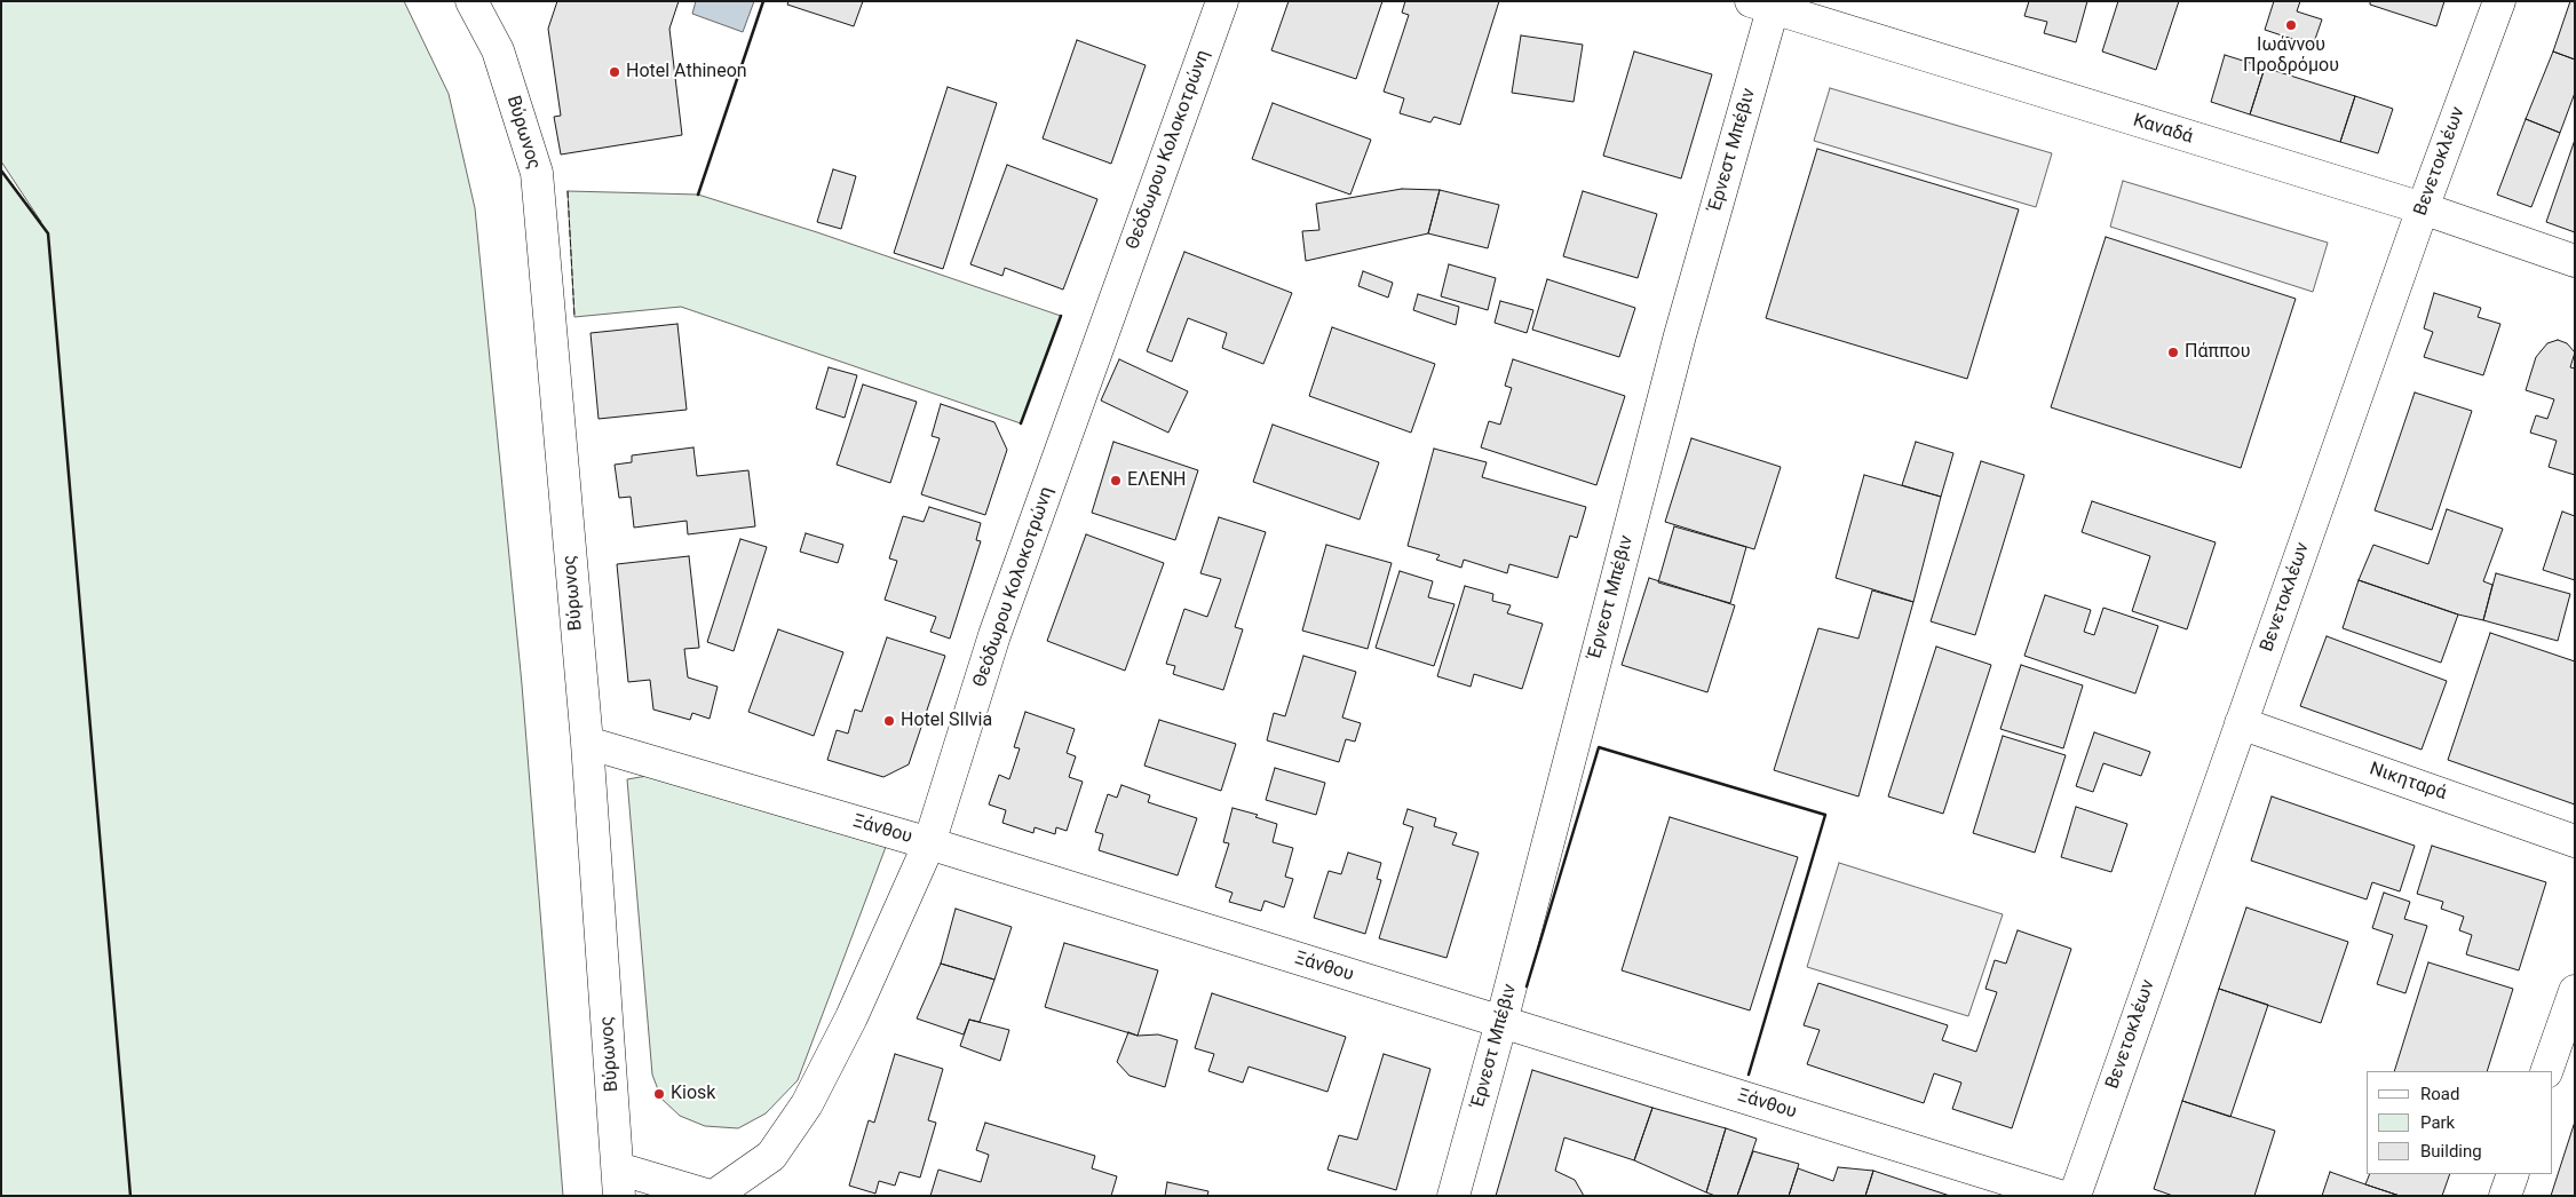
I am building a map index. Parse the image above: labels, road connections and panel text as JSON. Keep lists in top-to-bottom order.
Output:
{
  "streets": {
    "street": [
      "Καναδά",
      "Βύρωνος",
      "Θεόδωρου Κολοκοτρώνη",
      "Έρνεστ Μπέβιν",
      "Βενετοκλέων",
      "Νικηταρά",
      "Ξάνθου"
    ]
  },
  "crossings": [
    ["Καναδά", "Έρνεστ Μπέβιν"],
    ["Καναδά", "Βενετοκλέων"],
    ["Βύρωνος", "Ξάνθου"],
    ["Θεόδωρου Κολοκοτρώνη", "Ξάνθου"],
    ["Έρνεστ Μπέβιν", "Ξάνθου"],
    ["Βενετοκλέων", "Νικηταρά"]
  ],
  "places": [
    "Ιωάννου Προδρόμου",
    "Hotel Athineon",
    "Πάππου",
    "ΕΛΕΝΗ",
    "Hotel SIlvia",
    "Kiosk"
  ],
  "legend": ["Road", "Park", "Building"]
}
